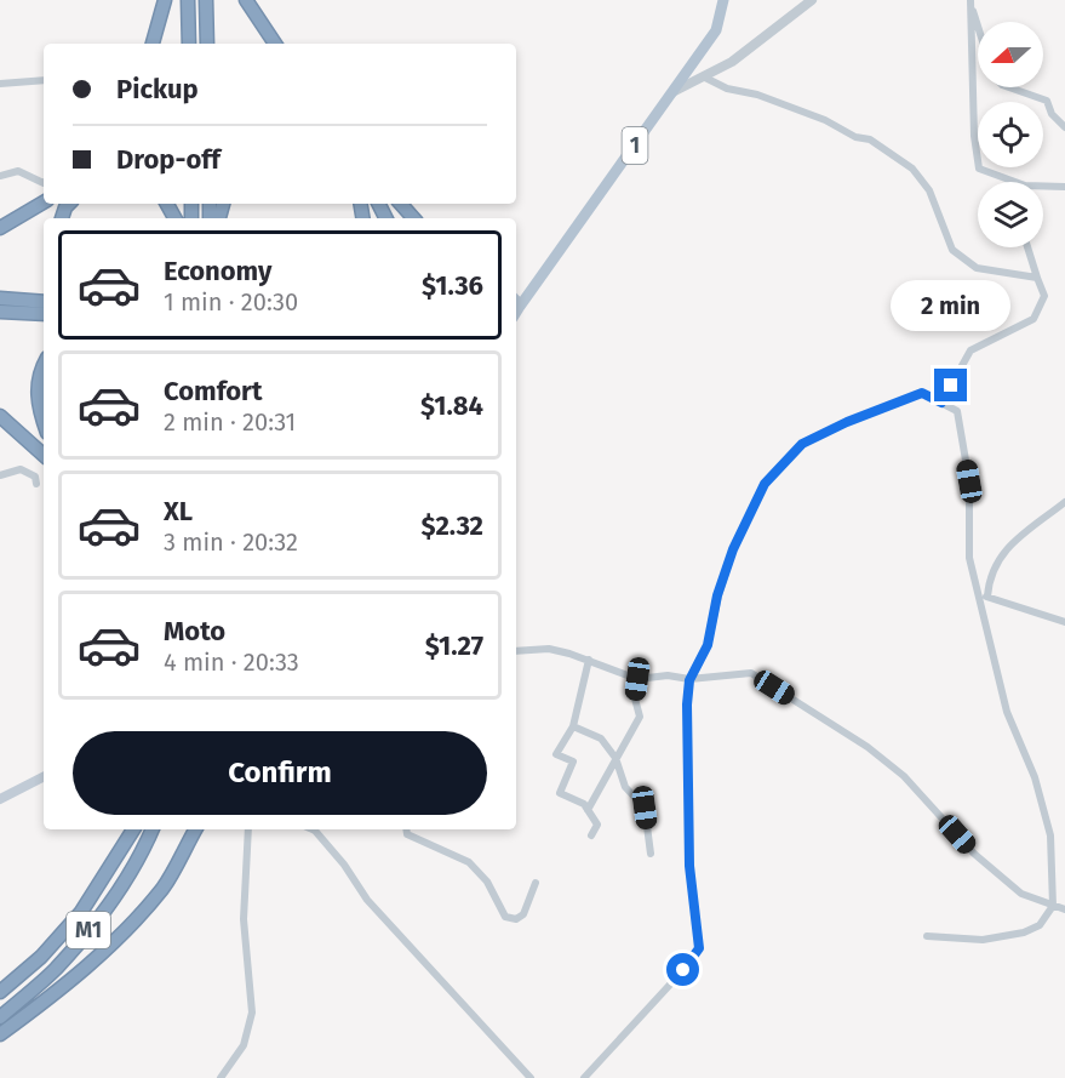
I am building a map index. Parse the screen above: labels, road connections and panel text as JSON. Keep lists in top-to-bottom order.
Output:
{
  "streets": {
    "highway": ["M1"],
    "main road": ["1"]
  },
  "north": "left",
  "page": {
    "banner": ["Pickup", "Drop-off"],
    "list": [
      {
        "name": "Economy",
        "note": "1 min · 20:30",
        "value": "$1.36"
      },
      {
        "name": "Comfort",
        "note": "2 min · 20:31",
        "value": "$1.84"
      },
      {
        "name": "XL",
        "note": "3 min · 20:32",
        "value": "$2.32"
      },
      {
        "name": "Moto",
        "note": "4 min · 20:33",
        "value": "$1.27"
      }
    ],
    "bubble": "2 min",
    "buttons": "Confirm"
  }
}
